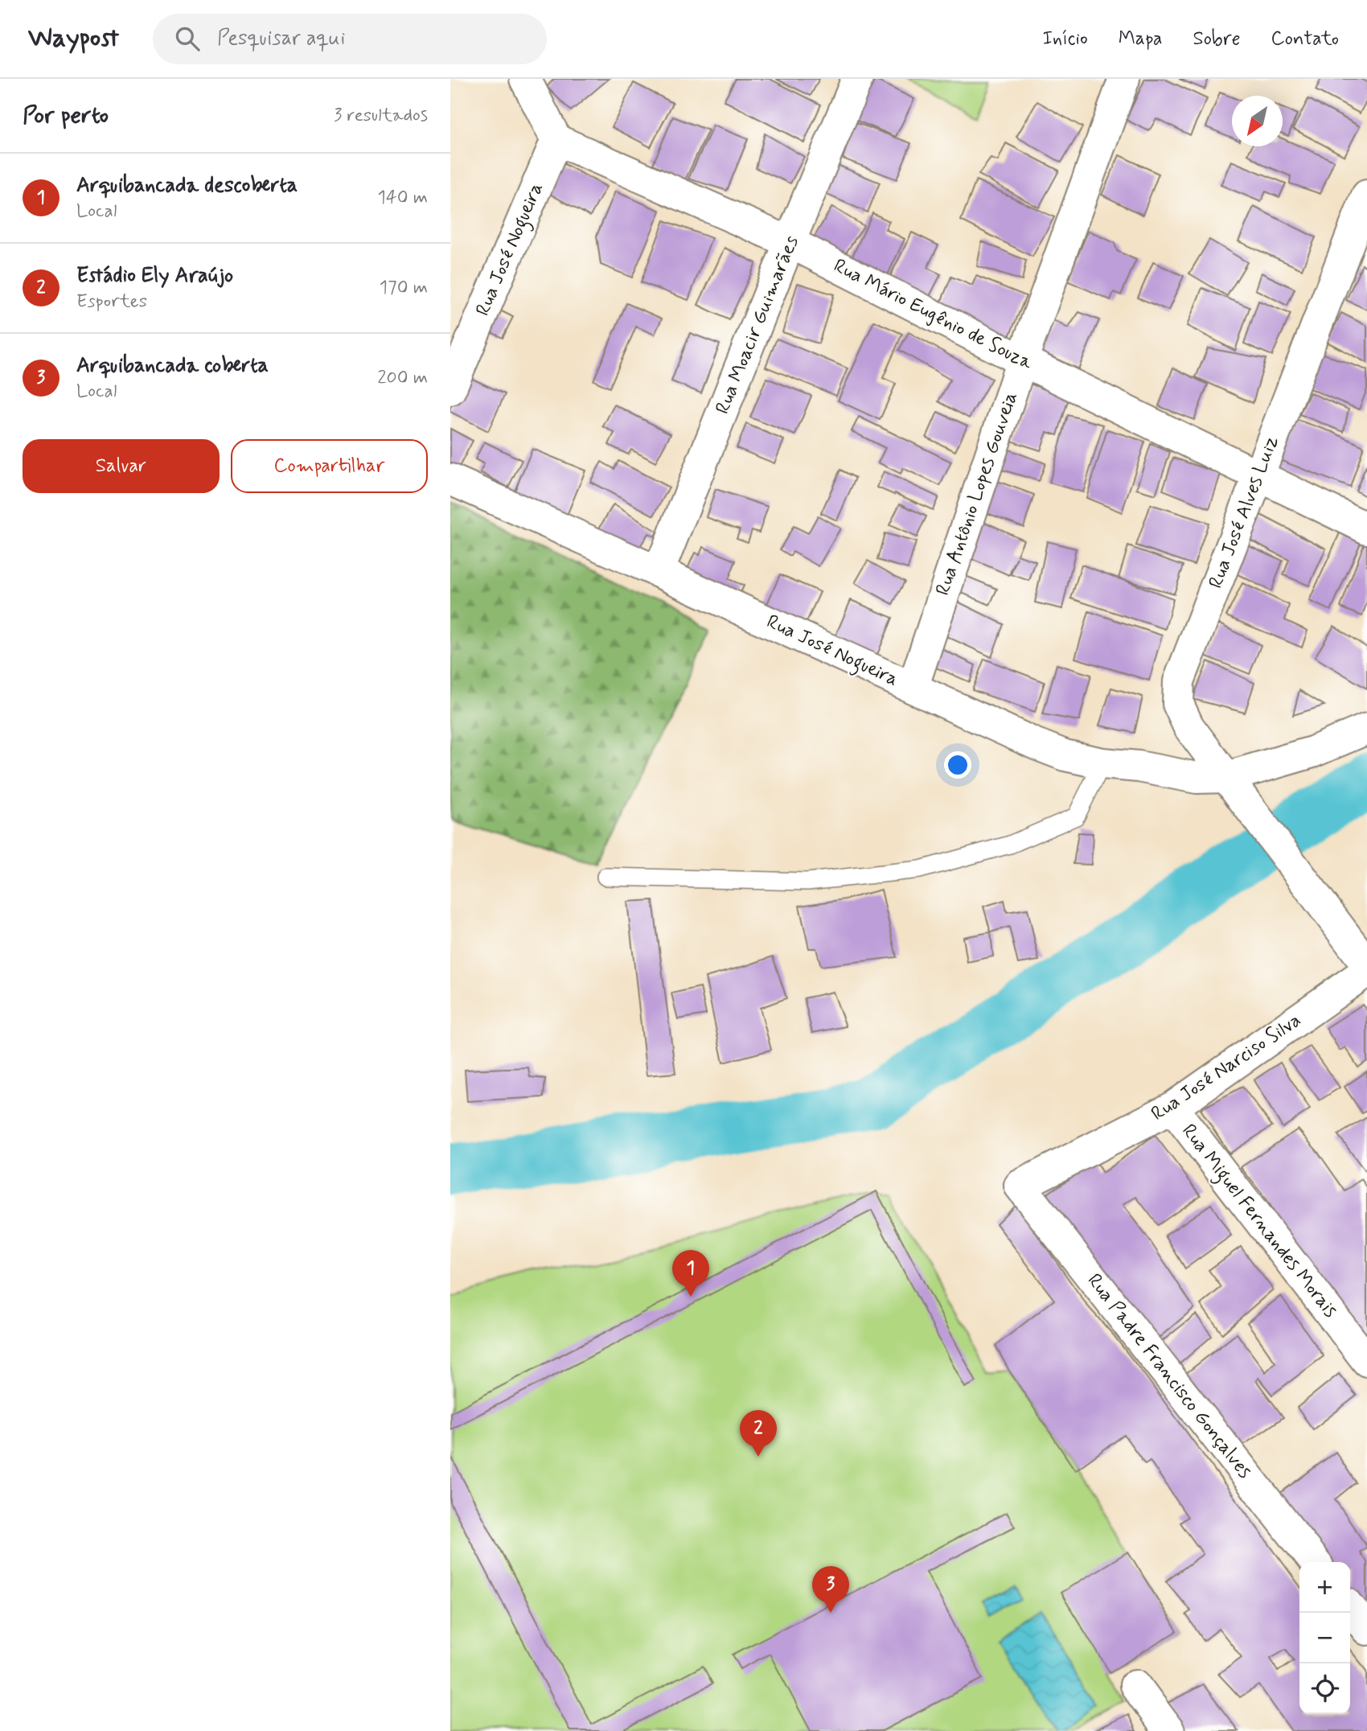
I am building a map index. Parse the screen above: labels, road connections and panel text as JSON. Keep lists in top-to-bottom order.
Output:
{
  "streets": {
    "street": [
      "Rua José Nogueira",
      "Rua Mário Eugênio de Souza",
      "Rua Moacir Guimarães",
      "Rua Antônio Lopes Gouveia",
      "Rua José Alves Luiz",
      "Rua José Narciso Silva",
      "Rua Miguel Fernandes Morais",
      "Rua Padre Francisco Gonçalves"
    ]
  },
  "crossings": [
    ["Rua José Nogueira", "Rua Mário Eugênio de Souza"],
    ["Rua José Nogueira", "Rua Moacir Guimarães"],
    ["Rua José Nogueira", "Rua Antônio Lopes Gouveia"],
    ["Rua José Nogueira", "Rua José Alves Luiz"],
    ["Rua Mário Eugênio de Souza", "Rua Moacir Guimarães"],
    ["Rua Mário Eugênio de Souza", "Rua Antônio Lopes Gouveia"],
    ["Rua Mário Eugênio de Souza", "Rua José Alves Luiz"],
    ["Rua José Narciso Silva", "Rua Miguel Fernandes Morais"],
    ["Rua José Narciso Silva", "Rua Padre Francisco Gonçalves"]
  ],
  "north": "bottom left",
  "page": {
    "header": "Waypost",
    "search": "Pesquisar aqui",
    "nav": [
      "Início",
      "Mapa",
      "Sobre",
      "Contato"
    ],
    "heading": ["Por perto", "3 resultados"],
    "list": [
      {
        "mark": "1",
        "name": "Arquibancada descoberta",
        "note": "Local",
        "value": "140 m"
      },
      {
        "mark": "2",
        "name": "Estádio Ely Araújo",
        "note": "Esportes",
        "value": "170 m"
      },
      {
        "mark": "3",
        "name": "Arquibancada coberta",
        "note": "Local",
        "value": "200 m"
      }
    ],
    "buttons": ["Salvar", "Compartilhar"],
    "pins": ["1", "2", "3"],
    "map_buttons": ["+", "−"]
  }
}
